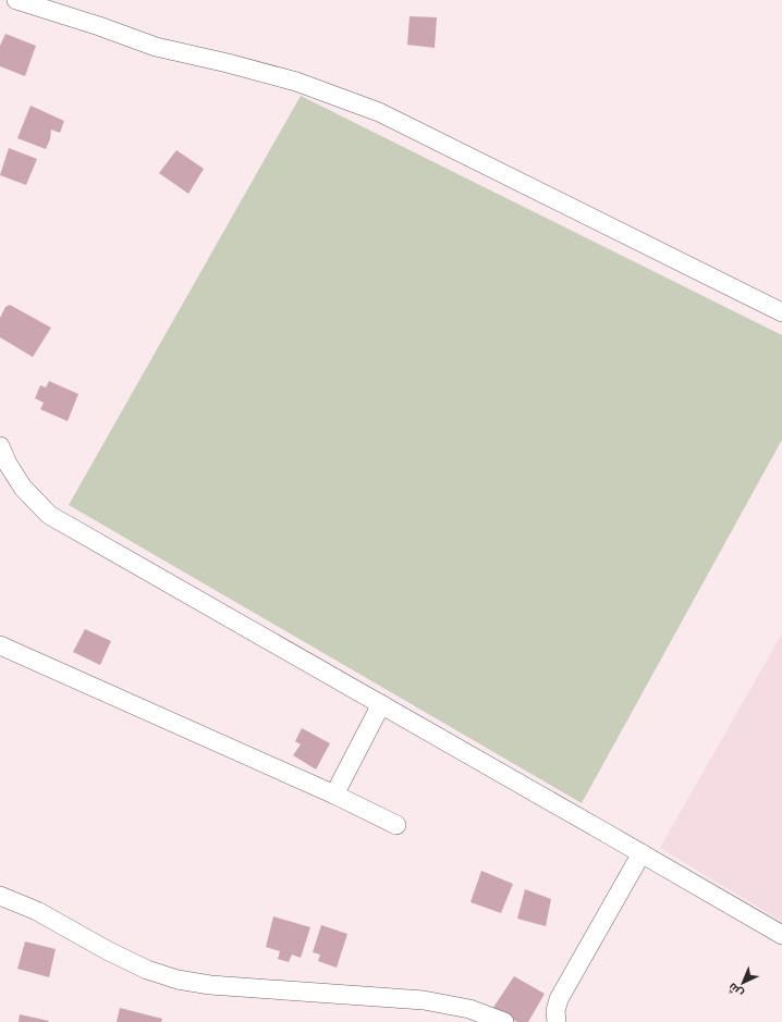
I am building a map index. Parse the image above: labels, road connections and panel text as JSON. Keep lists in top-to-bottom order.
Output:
{
  "north": "bottom left"
}
